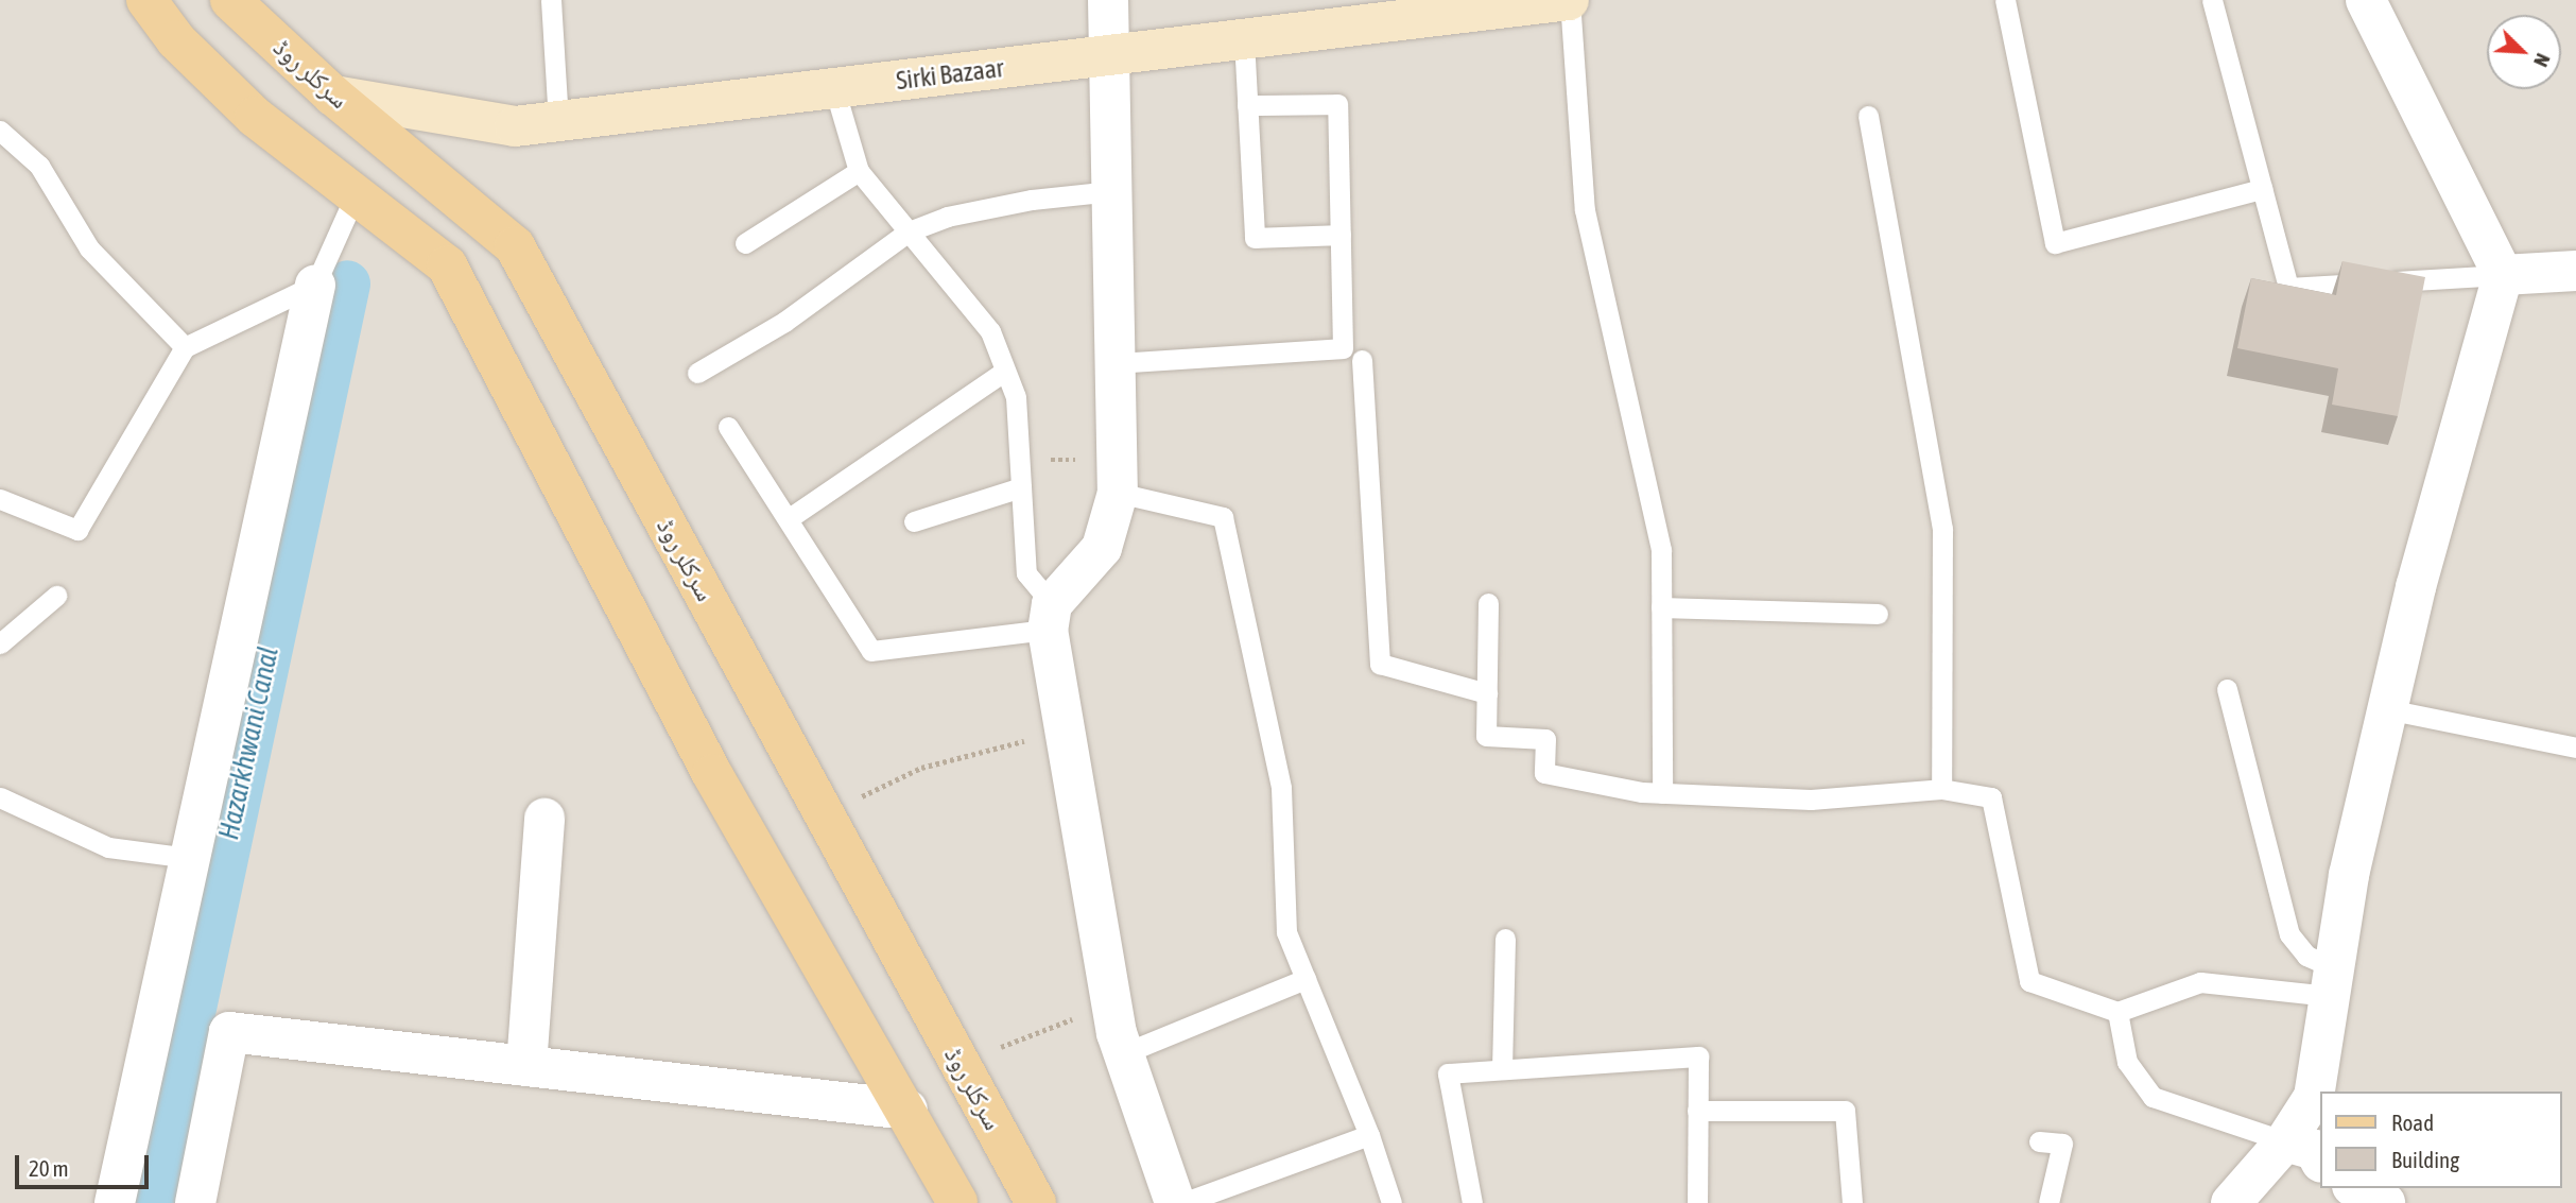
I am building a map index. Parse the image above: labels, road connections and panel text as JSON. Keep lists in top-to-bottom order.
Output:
{
  "streets": {
    "main road": ["سرکلر روڈ", "Sirki Bazaar"]
  },
  "crossings": [
    ["سرکلر روڈ", "Sirki Bazaar"]
  ],
  "water": ["Hazarkhwani Canal"],
  "legend": ["Road", "Building"],
  "scale_bar": "20 m",
  "north": "bottom right"
}
